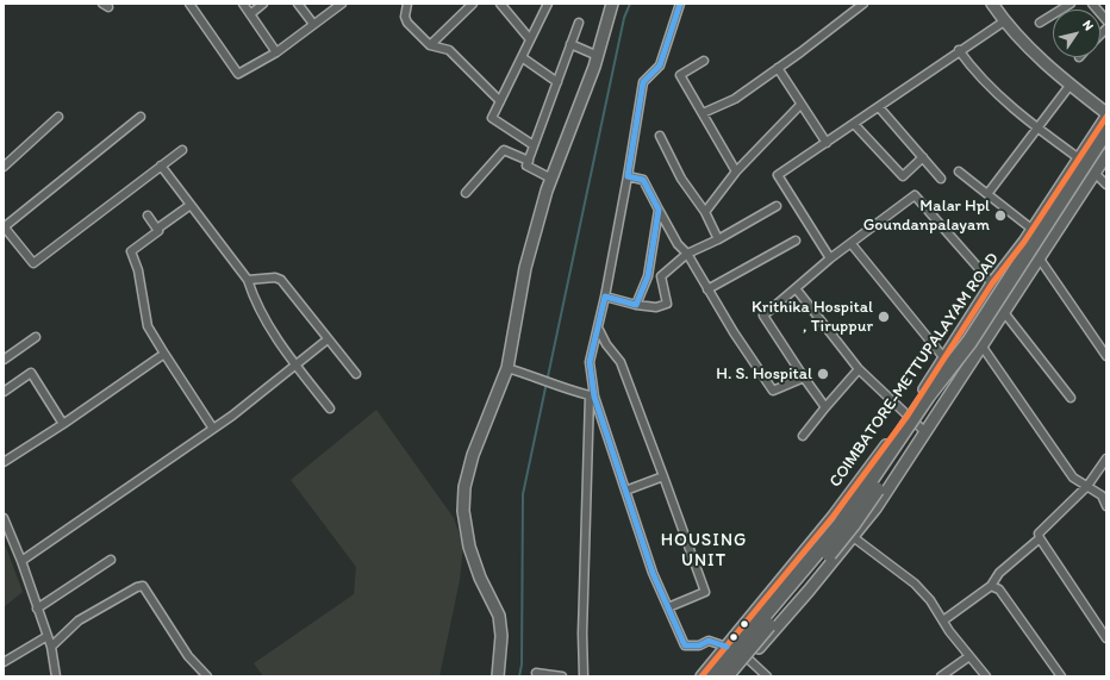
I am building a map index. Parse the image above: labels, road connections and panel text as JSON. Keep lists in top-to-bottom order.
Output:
{
  "streets": {
    "main road": ["COIMBATORE-METTUPALAYAM ROAD"]
  },
  "districts": ["HOUSING UNIT"],
  "places": ["Malar Hpl Goundanpalayam", "Krithika Hospital , Tiruppur", "H. S. Hospital"],
  "north": "top right"
}
